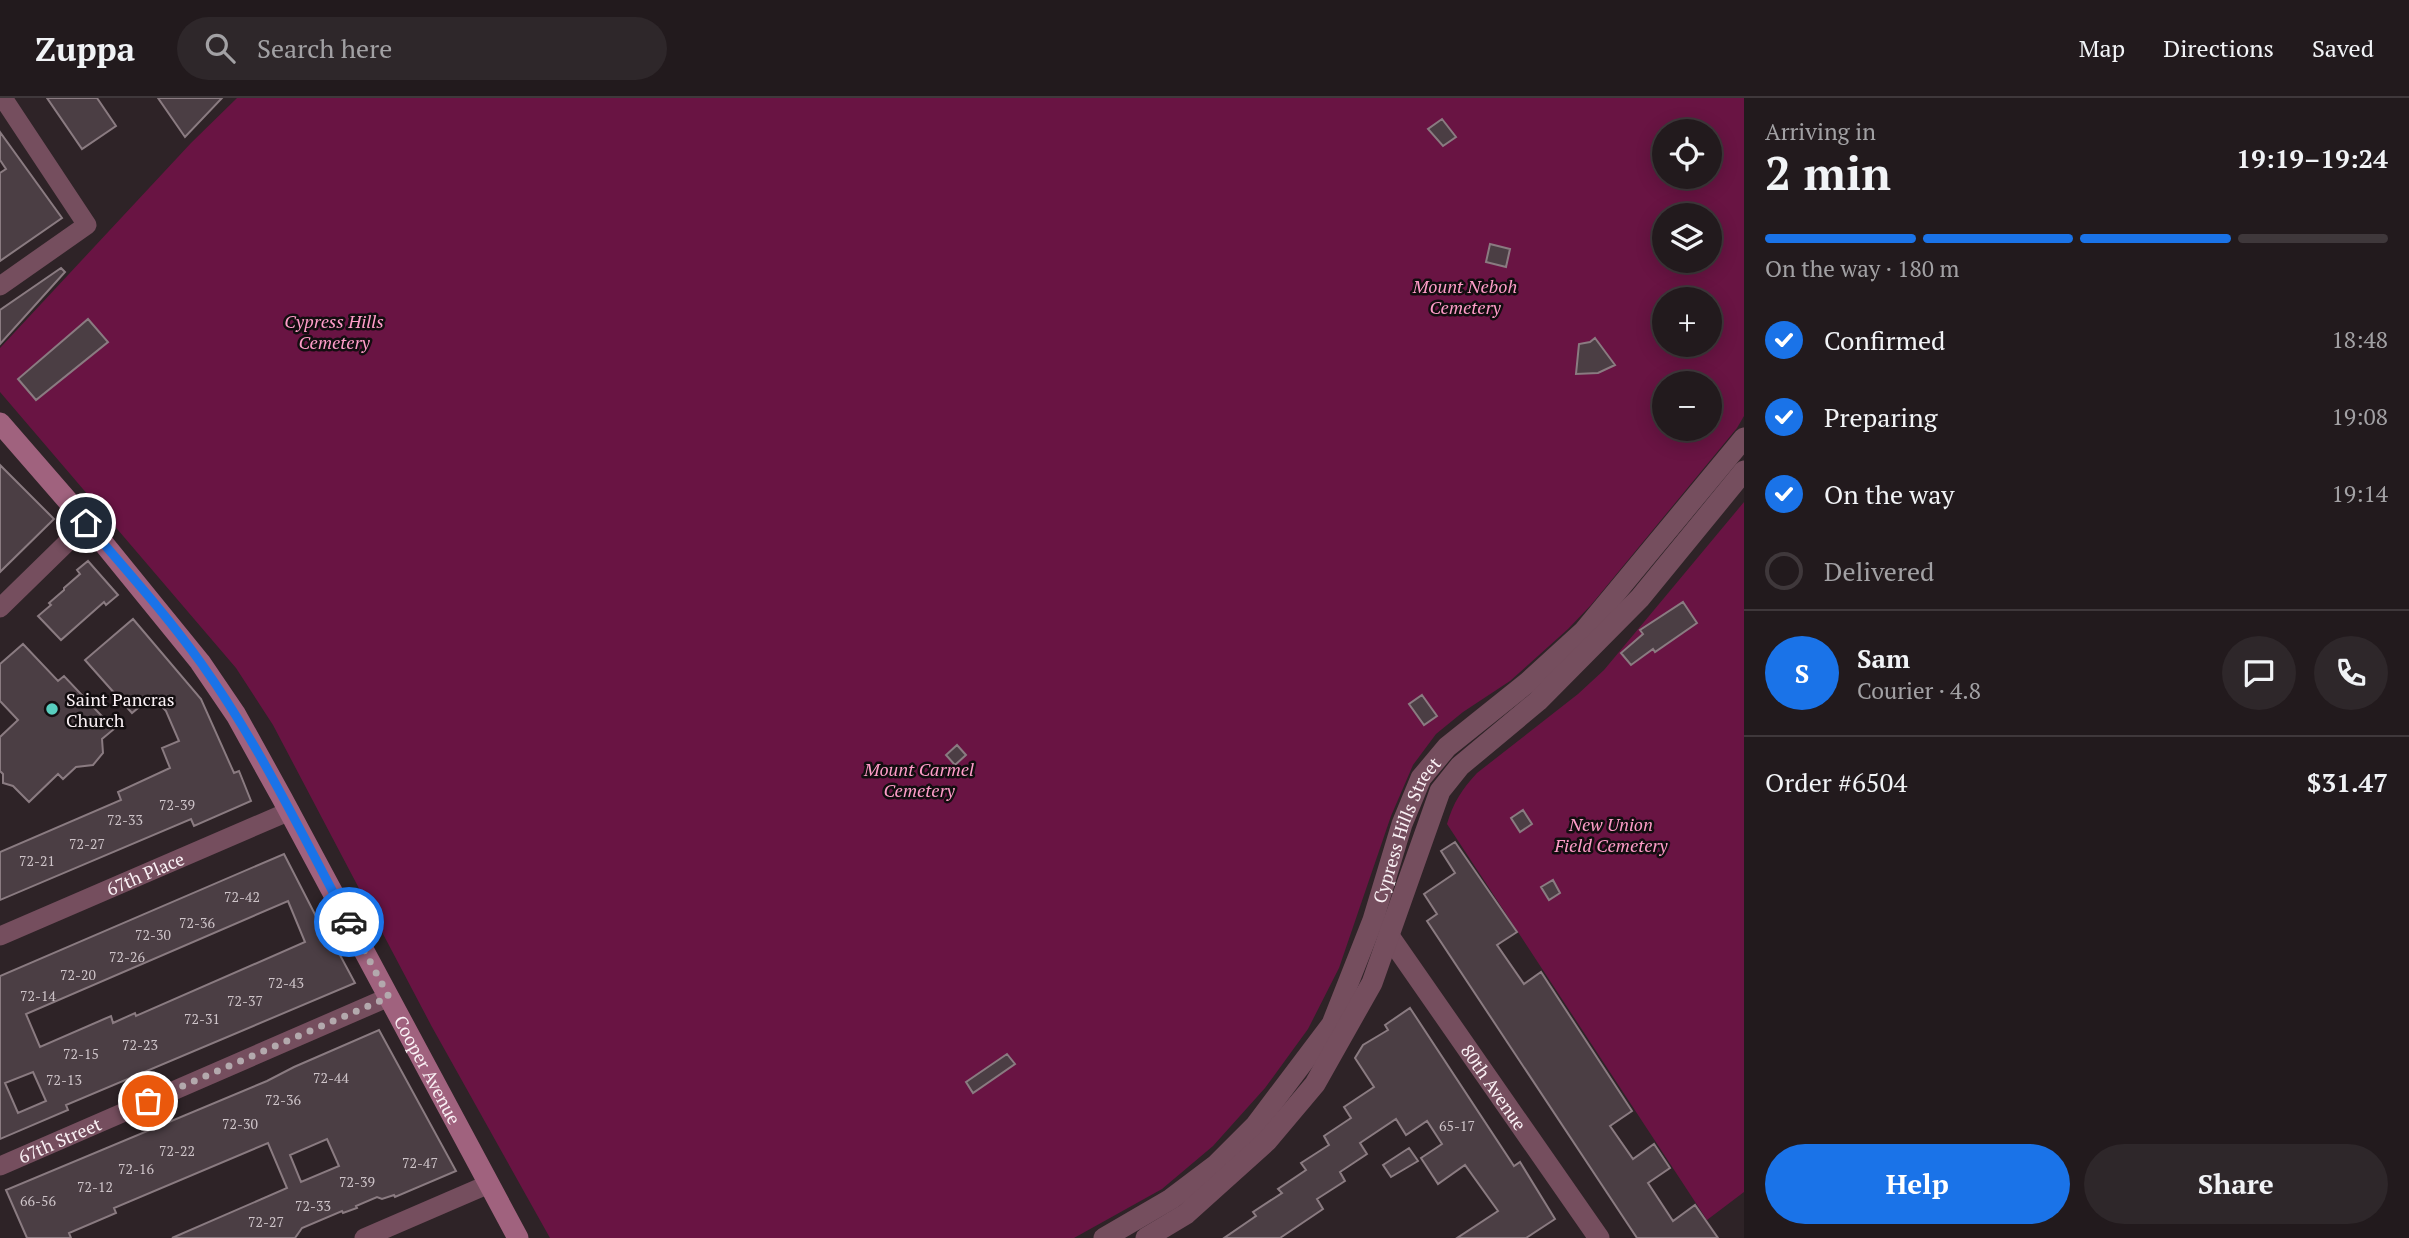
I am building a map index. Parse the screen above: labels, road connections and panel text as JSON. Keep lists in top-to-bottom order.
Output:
{
  "streets": {
    "main road": ["Cooper Avenue"],
    "street": [
      "Cypress Hills Street",
      "67th Place",
      "80th Avenue",
      "67th Street"
    ]
  },
  "crossings": [
    ["Cypress Hills Street", "80th Avenue"],
    ["67th Place", "Cooper Avenue"],
    ["Cooper Avenue", "67th Street"]
  ],
  "parks": [
    "Mount Neboh Cemetery",
    "Cypress Hills Cemetery",
    "Mount Carmel Cemetery",
    "New Union Field Cemetery"
  ],
  "places": ["Saint Pancras Church"],
  "house_numbers": [
    "72-39",
    "72-33",
    "72-27",
    "72-21",
    "72-42",
    "72-36",
    "72-30",
    "72-26",
    "72-20",
    "72-43",
    "72-14",
    "72-37",
    "72-31",
    "72-23",
    "72-15",
    "72-44",
    "72-13",
    "72-36",
    "72-30",
    "65-17",
    "72-22",
    "72-47",
    "72-16",
    "72-39",
    "72-12",
    "66-56",
    "72-33",
    "72-27"
  ],
  "page": {
    "header": "Zuppa",
    "search": "Search here",
    "nav": ["Map", "Directions", "Saved"],
    "heading": ["2 min", "Arriving in", "19:19–19:24"],
    "panel": [
      "Sam",
      "Courier · 4.8",
      "Order #6504",
      "$31.47"
    ],
    "map_buttons": ["+", "−"],
    "bar": "On the way · 180 m",
    "list": [
      ["Confirmed", "18:48"],
      ["Preparing", "19:08"],
      ["On the way", "19:14"],
      "Delivered"
    ],
    "round": "S",
    "buttons": ["Help", "Share"]
  }
}
